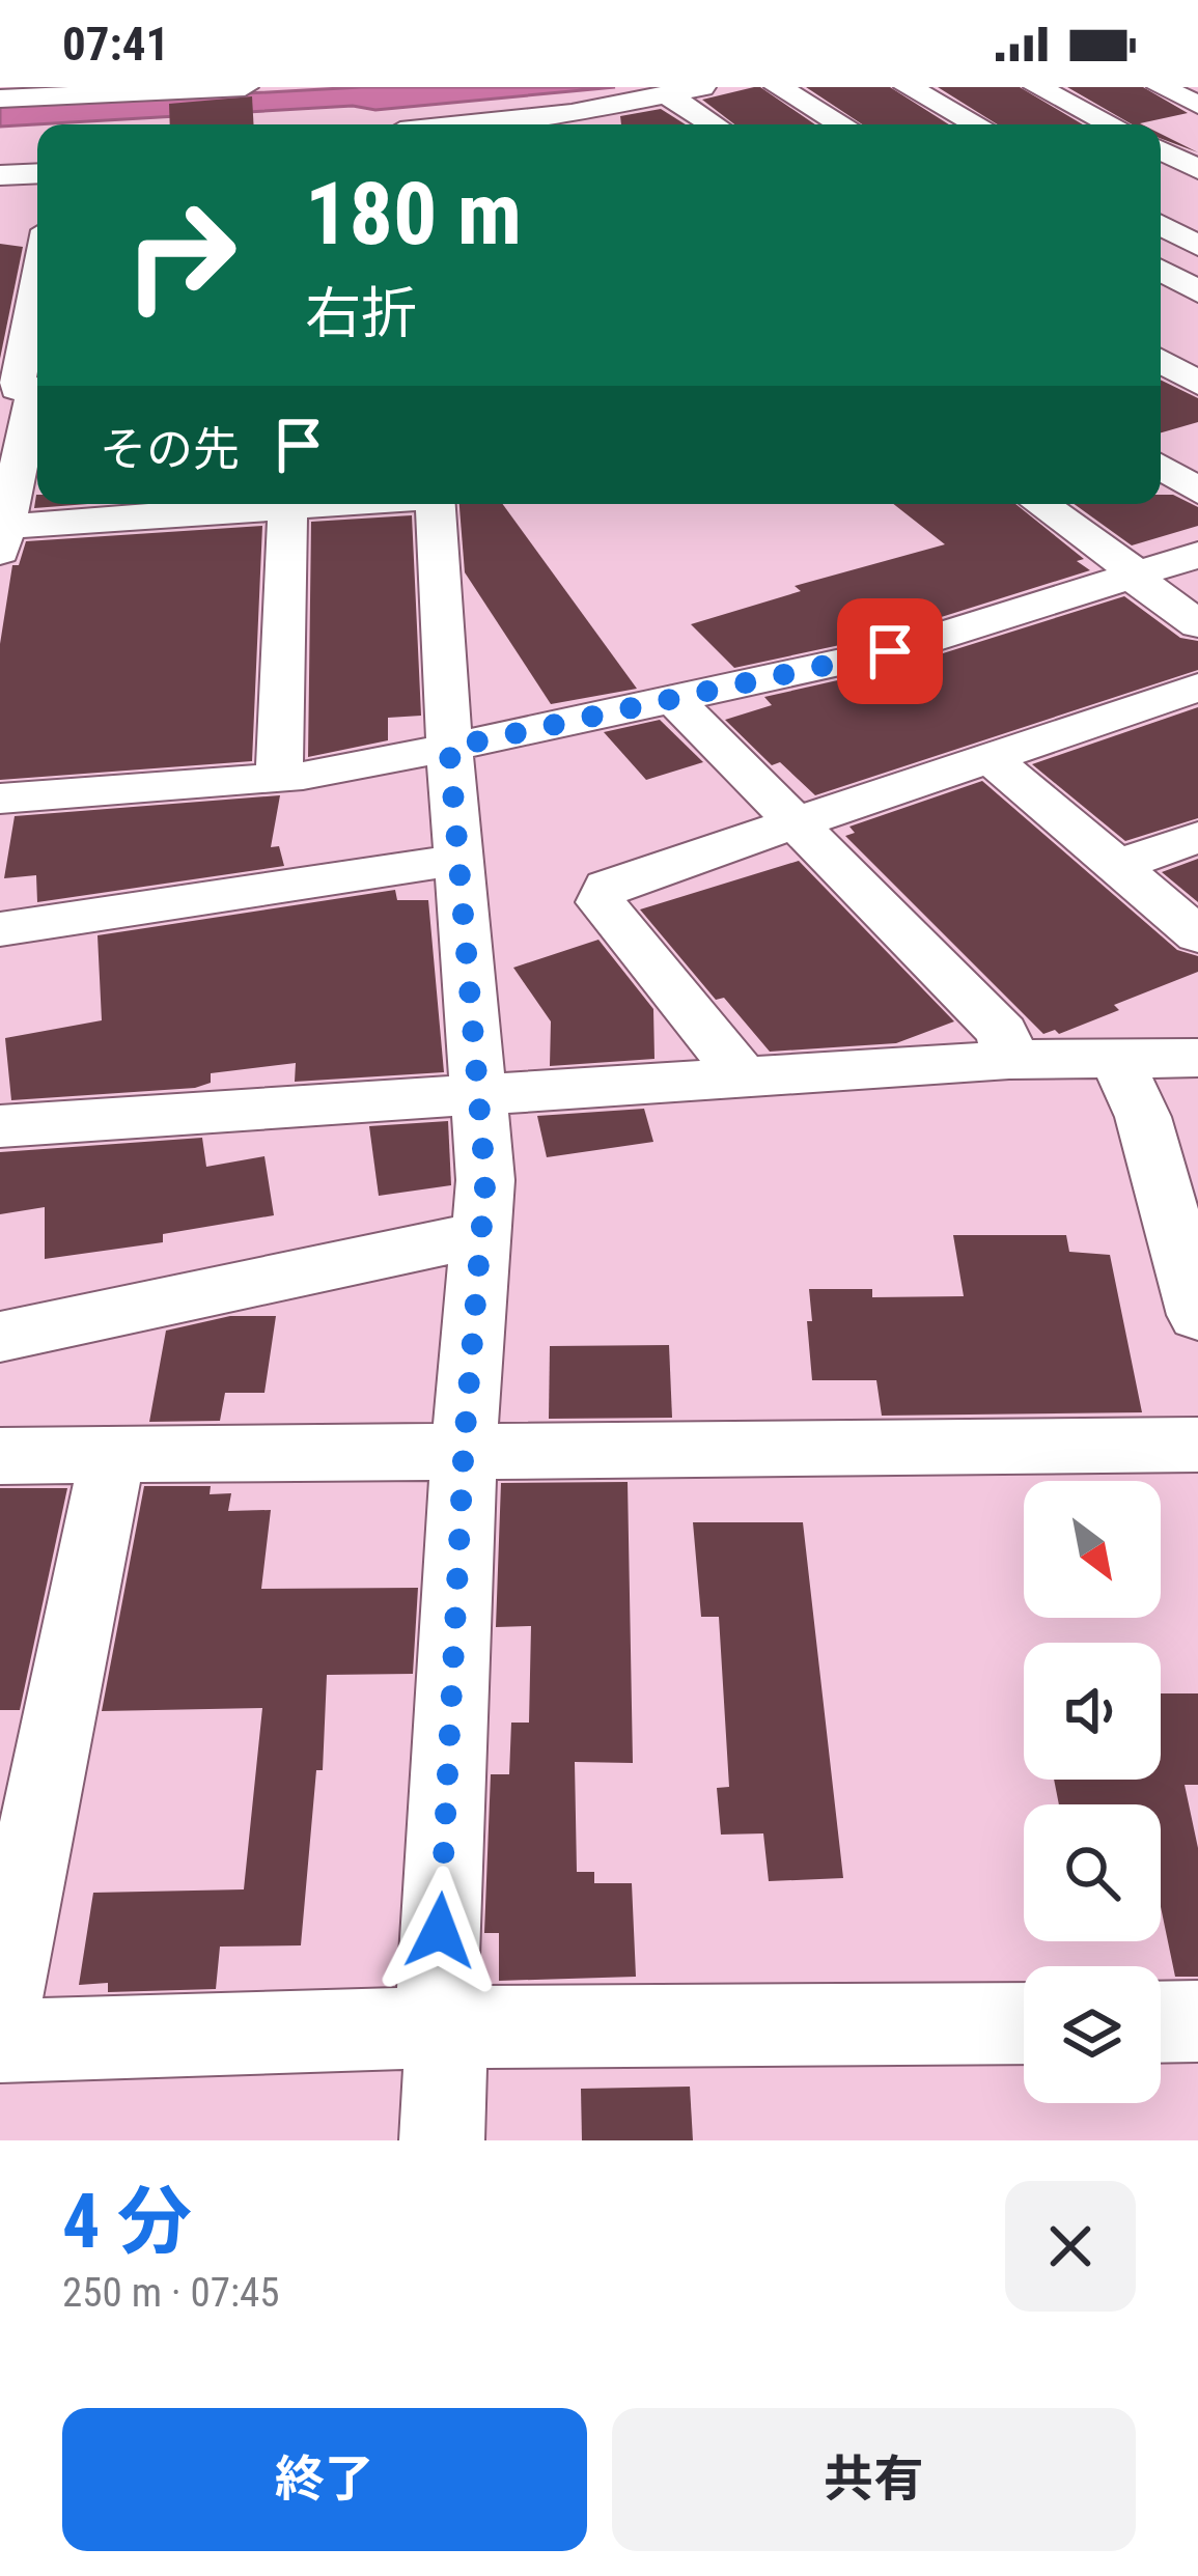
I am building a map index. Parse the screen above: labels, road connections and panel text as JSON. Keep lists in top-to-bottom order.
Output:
{
  "north": "bottom right",
  "page": {
    "status": "07:41",
    "turn": ["180 m", "右折"],
    "then": "その先",
    "heading": ["4 分", "250 m · 07:45"],
    "buttons": ["終了", "共有"]
  }
}
